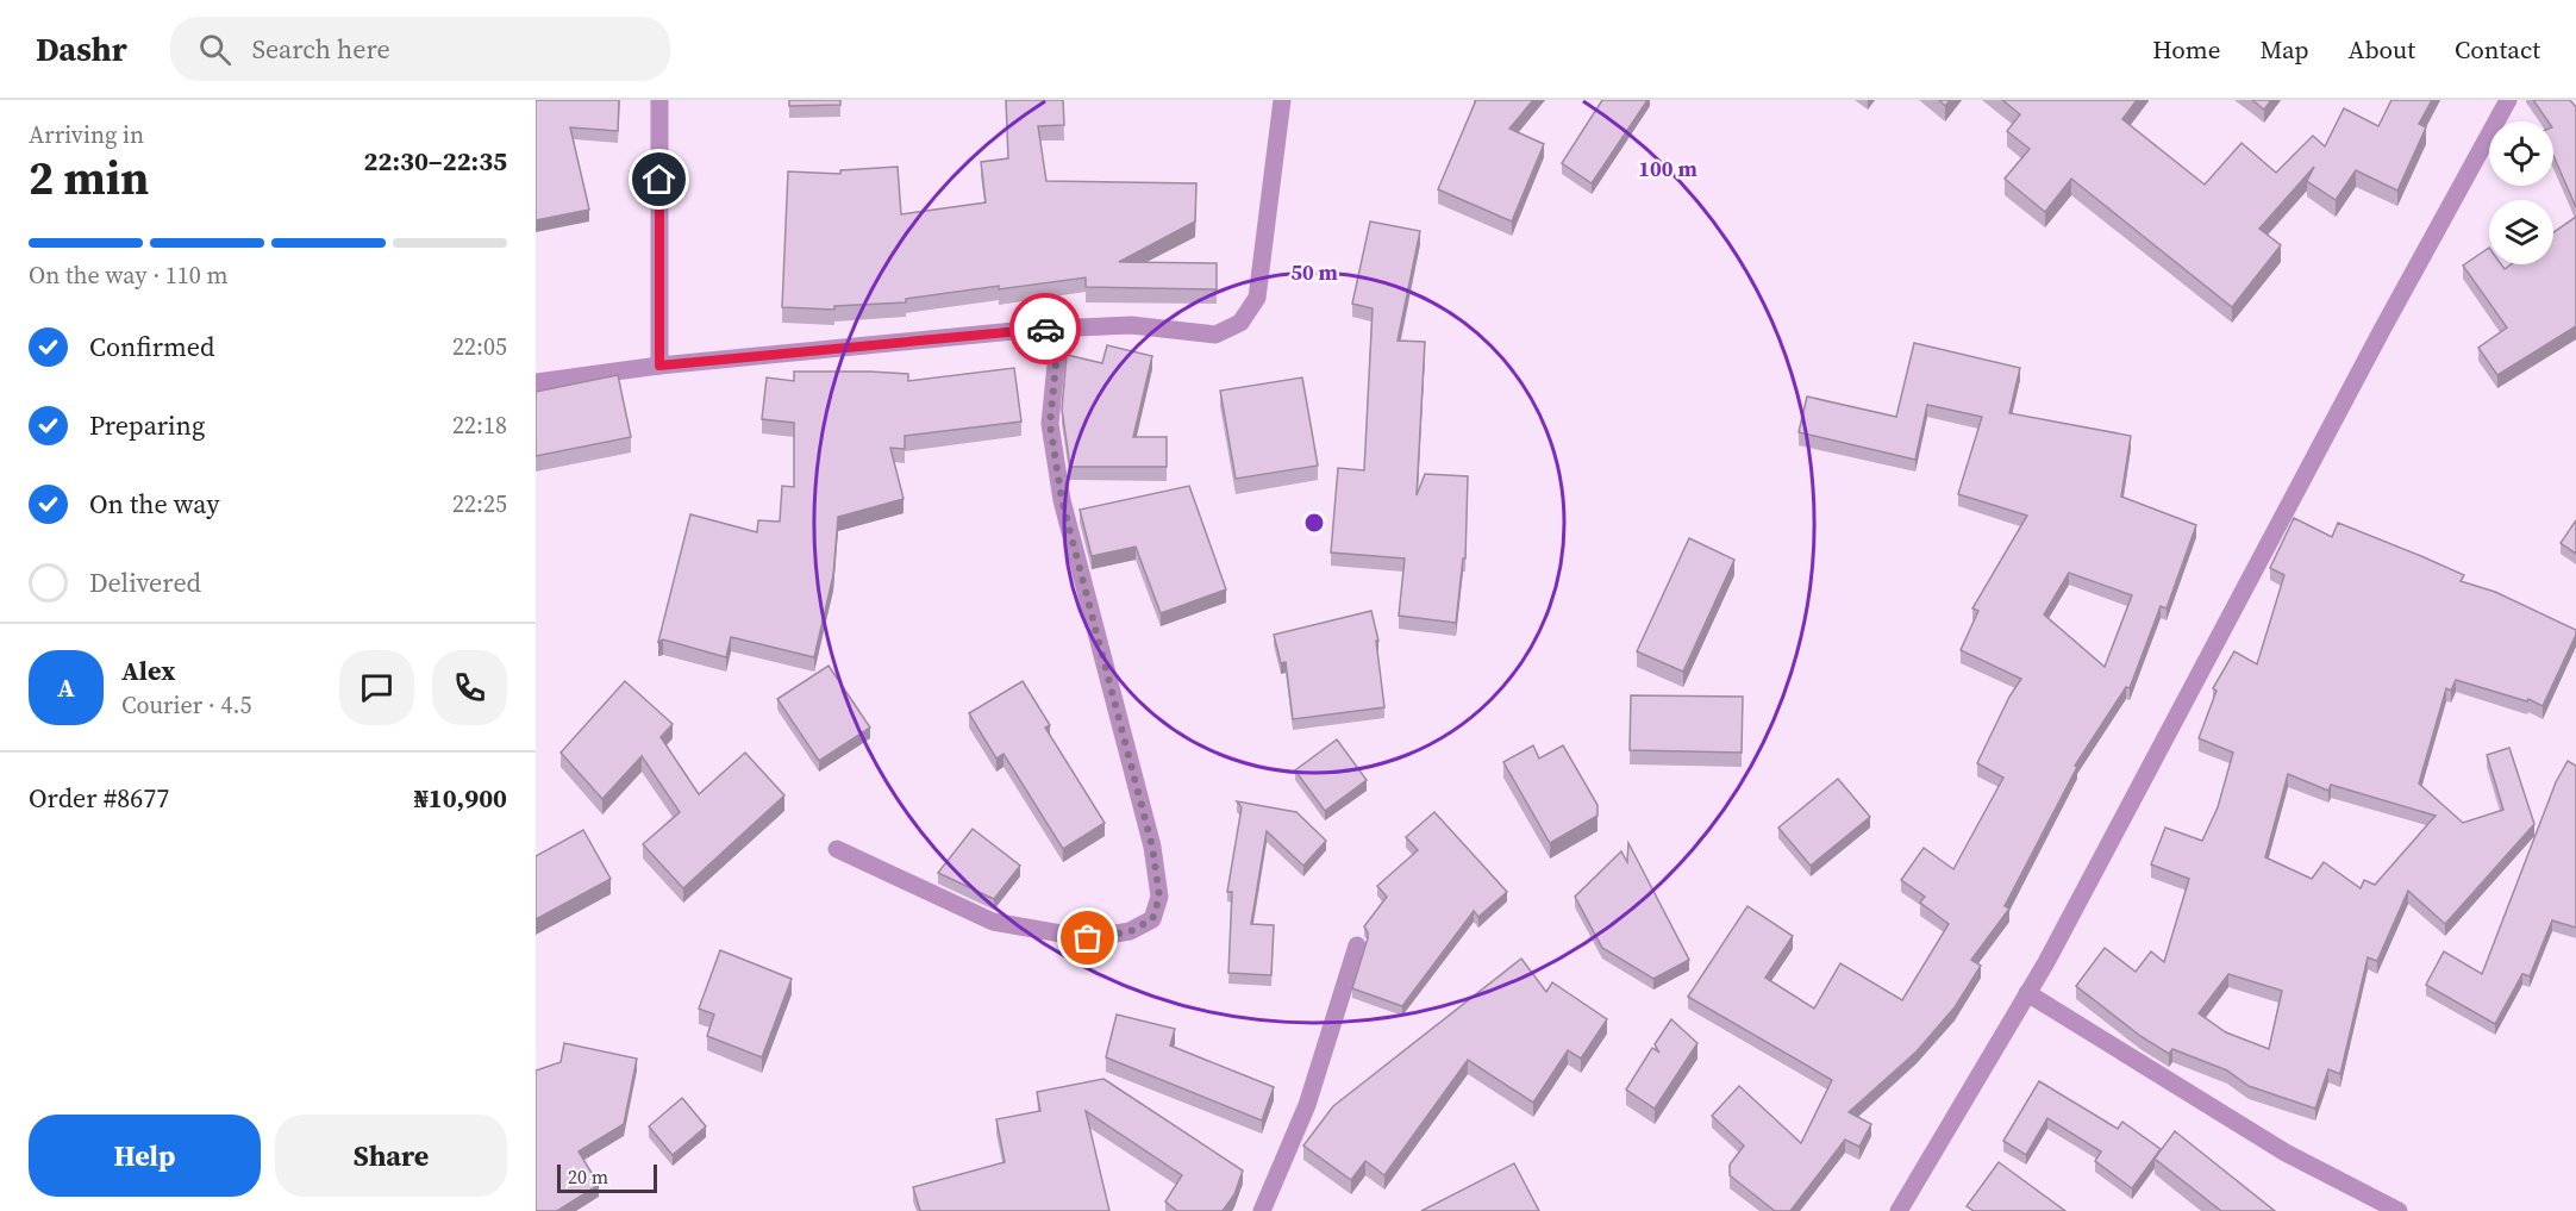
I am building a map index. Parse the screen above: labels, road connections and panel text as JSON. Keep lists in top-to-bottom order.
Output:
{
  "scale_bar": "20 m",
  "page": {
    "header": "Dashr",
    "search": "Search here",
    "nav": [
      "Home",
      "Map",
      "About",
      "Contact"
    ],
    "heading": ["2 min", "Arriving in", "22:30–22:35"],
    "panel": [
      "Alex",
      "Courier · 4.5",
      "Order #8677",
      "₦10,900"
    ],
    "bar": "On the way · 110 m",
    "list": [
      ["Confirmed", "22:05"],
      ["Preparing", "22:18"],
      ["On the way", "22:25"],
      "Delivered"
    ],
    "round": "A",
    "buttons": ["Help", "Share"],
    "scale": "20 m"
  },
  "rings": ["100 m", "50 m"]
}
